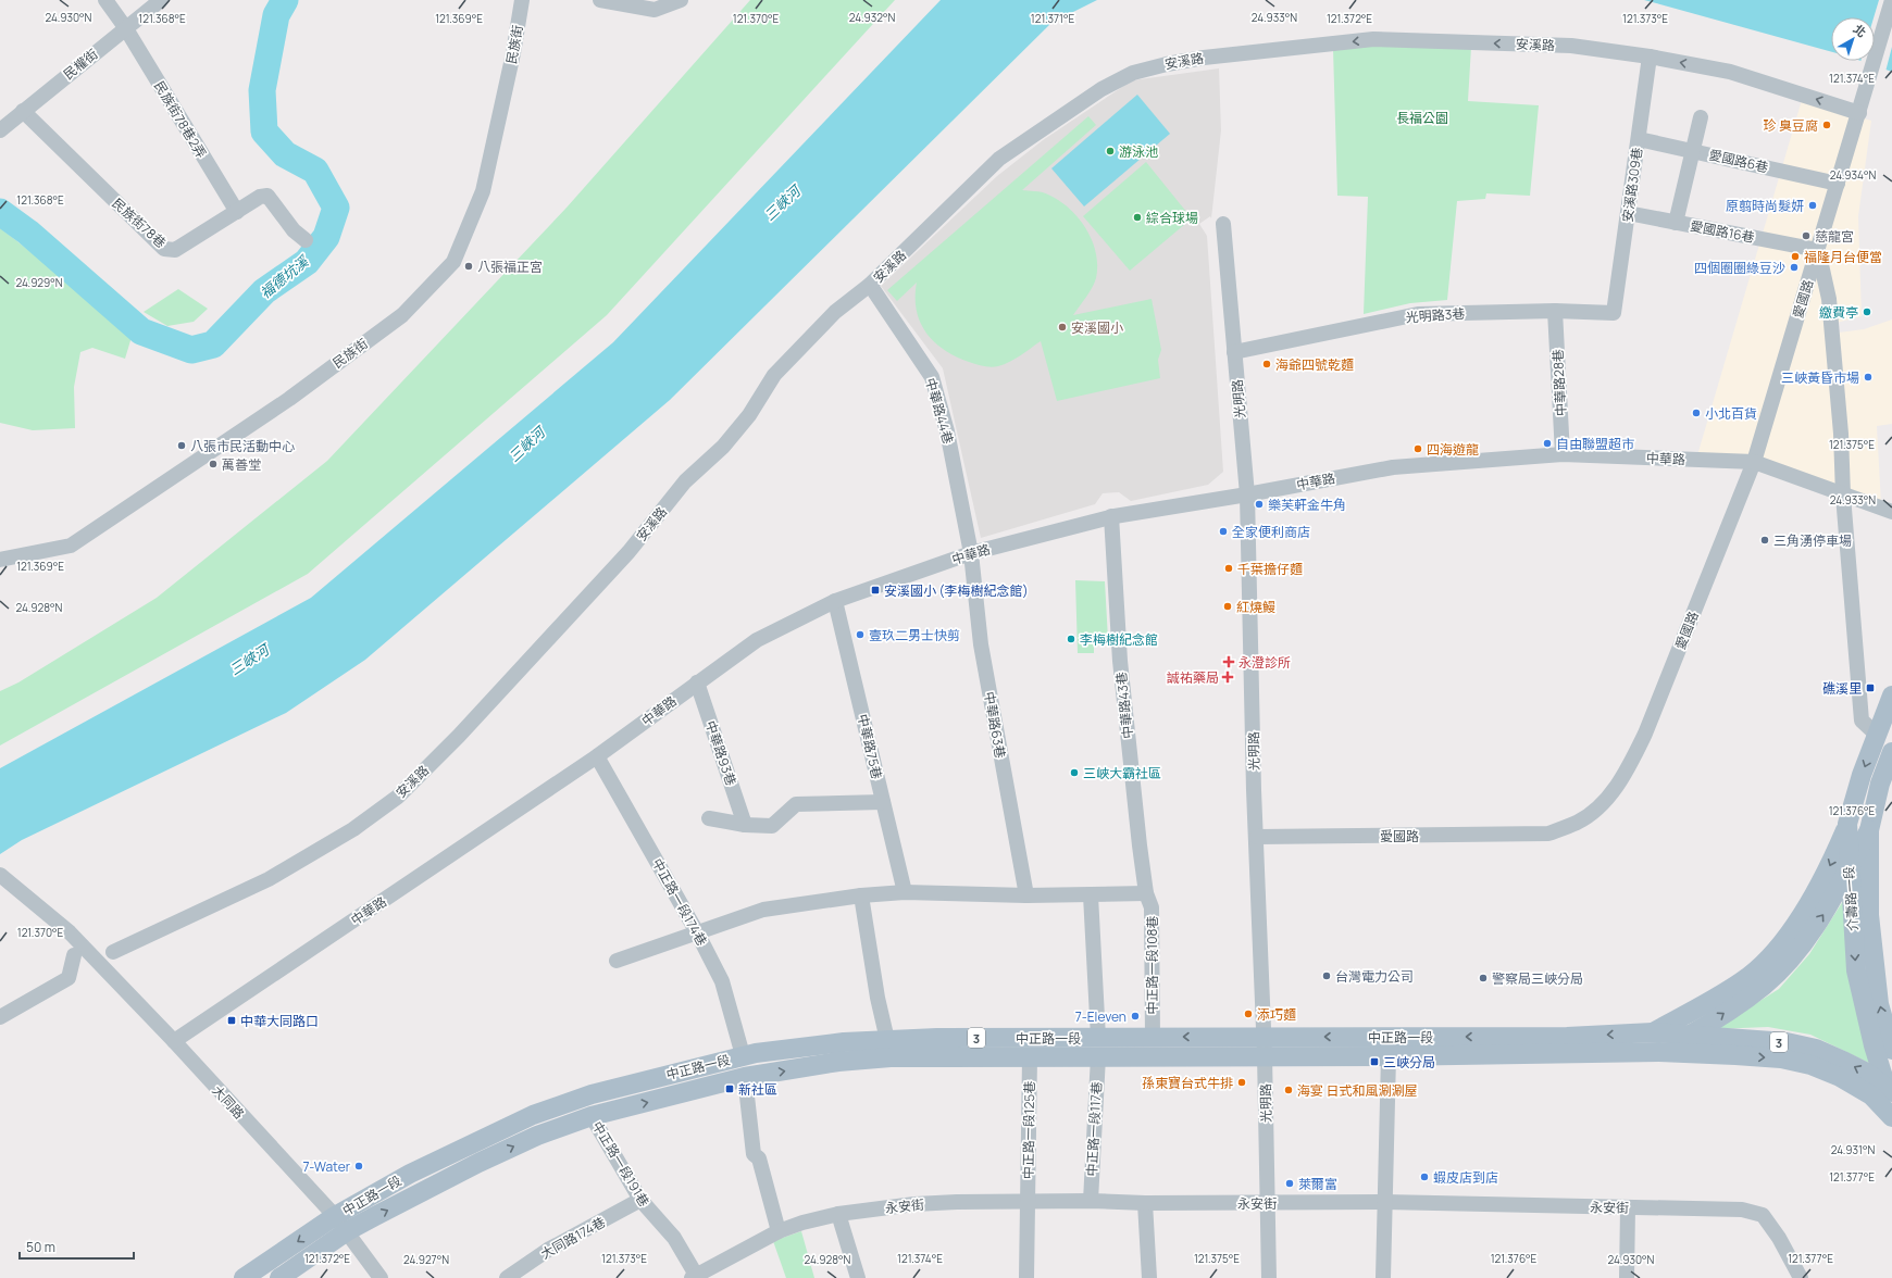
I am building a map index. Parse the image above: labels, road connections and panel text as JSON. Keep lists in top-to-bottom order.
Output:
{
  "streets": {
    "main road": ["介壽路一段", "中正路一段", "3"],
    "street": [
      "民族街",
      "安溪路",
      "民權街",
      "民族街78巷2弄",
      "愛國路6巷",
      "安溪路309巷",
      "民族街78巷",
      "愛國路16巷",
      "愛國路",
      "光明路3巷",
      "中華路28巷",
      "光明路",
      "中華路44巷",
      "中華路",
      "中華路43巷",
      "中華路63巷",
      "中華路75巷",
      "中華路93巷",
      "中正路一段174巷",
      "中正路一段108巷",
      "大同路",
      "中正路一段117巷",
      "中正路一段125巷",
      "中正路一段191巷",
      "永安街",
      "大同路174巷"
    ]
  },
  "crossings": [
    ["安溪路", "安溪路309巷"],
    ["安溪路", "愛國路"],
    ["安溪路", "中華路44巷"],
    ["民權街", "民族街78巷2弄"],
    ["民權街", "民族街78巷"],
    ["民族街78巷2弄", "民族街78巷"],
    ["愛國路6巷", "安溪路309巷"],
    ["愛國路6巷", "愛國路"],
    ["安溪路309巷", "愛國路16巷"],
    ["安溪路309巷", "光明路3巷"],
    ["愛國路16巷", "愛國路"],
    ["愛國路", "光明路"],
    ["愛國路", "中華路"],
    ["光明路3巷", "中華路28巷"],
    ["光明路3巷", "光明路"],
    ["中華路28巷", "中華路"],
    ["光明路", "中華路"],
    ["光明路", "中正路一段"],
    ["光明路", "永安街"],
    ["中華路44巷", "中華路"],
    ["中華路44巷", "中華路63巷"],
    ["中華路", "中華路43巷"],
    ["中華路", "中華路63巷"],
    ["中華路", "中華路75巷"],
    ["中華路", "中華路93巷"],
    ["中華路", "中正路一段174巷"],
    ["中華路", "大同路"],
    ["中華路43巷", "中正路一段108巷"],
    ["介壽路一段", "中正路一段"],
    ["中正路一段174巷", "中正路一段"],
    ["中正路一段108巷", "中正路一段"],
    ["中正路一段", "大同路"],
    ["中正路一段", "中正路一段117巷"],
    ["中正路一段", "中正路一段125巷"],
    ["中正路一段", "中正路一段191巷"],
    ["中正路一段117巷", "永安街"],
    ["中正路一段125巷", "永安街"],
    ["中正路一段191巷", "永安街"],
    ["中正路一段191巷", "大同路174巷"]
  ],
  "one_way": ["安溪路"],
  "water": ["三峽河", "福德坑溪"],
  "parks": ["長福公園"],
  "places": {
    "other": [
      "珍 臭豆腐",
      "游泳池",
      "原翦時尚髮妍",
      "綜合球場",
      "慈龍宮",
      "福隆月台便當",
      "八張福正宮",
      "四個圈圈綠豆沙",
      "繳費亭",
      "安溪國小",
      "海爺四號乾麵",
      "三峽黃昏市場",
      "小北百貨",
      "自由聯盟超市",
      "八張市民活動中心",
      "四海遊龍",
      "萬善堂",
      "樂芙軒金牛角",
      "全家便利商店",
      "三角湧停車場",
      "千葉擔仔麵",
      "紅燒鰻",
      "壹玖二男士快剪",
      "李梅樹紀念館",
      "三峽大霸社區",
      "台灣電力公司",
      "警察局三峽分局",
      "添巧麵",
      "7-Eleven",
      "孫東寶台式牛排",
      "海宴 日式和風涮涮屋",
      "7-Water",
      "蝦皮店到店",
      "萊爾富"
    ],
    "transit": [
      "安溪國小 (李梅樹紀念館)",
      "礁溪里",
      "中華大同路口",
      "三峽分局",
      "新社區"
    ],
    "health": ["永澄診所", "誠祐藥局"]
  },
  "scale_bar": "50 m",
  "north": "top right",
  "coordinates": [
    "24.930°N",
    "24.933°N",
    "24.932°N",
    "121.369°E",
    "121.371°E",
    "121.372°E",
    "121.373°E",
    "121.368°E",
    "121.370°E",
    "121.374°E",
    "24.934°N",
    "24.929°N",
    "121.375°E",
    "24.928°N",
    "121.376°E",
    "24.931°N",
    "121.377°E",
    "24.927°N"
  ]
}
